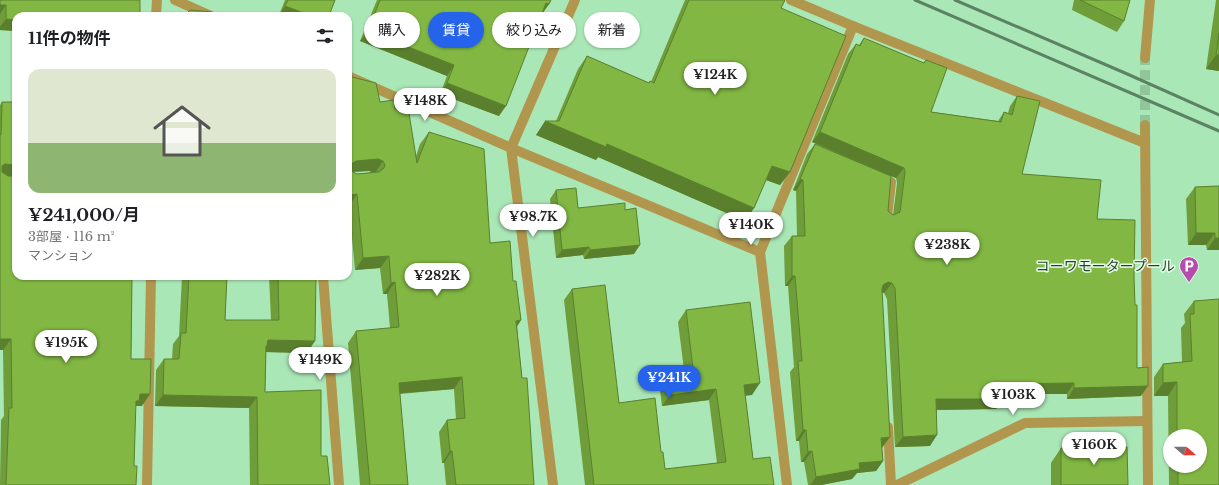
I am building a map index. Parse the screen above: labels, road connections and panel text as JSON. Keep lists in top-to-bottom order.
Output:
{
  "places": {
    "parking": ["コーワモータープール"]
  },
  "north": "right",
  "page": {
    "chip": [
      "購入",
      "賃貸",
      "絞り込み",
      "新着"
    ],
    "heading": "11件の物件",
    "list": [
      {
        "name": "¥241,000/月",
        "note": "3部屋 · 116 m² · マンション"
      }
    ],
    "price": [
      "¥124K",
      "¥148K",
      "¥98.7K",
      "¥140K",
      "¥238K",
      "¥282K",
      "¥195K",
      "¥149K",
      "¥241K",
      "¥103K",
      "¥160K"
    ]
  }
}
